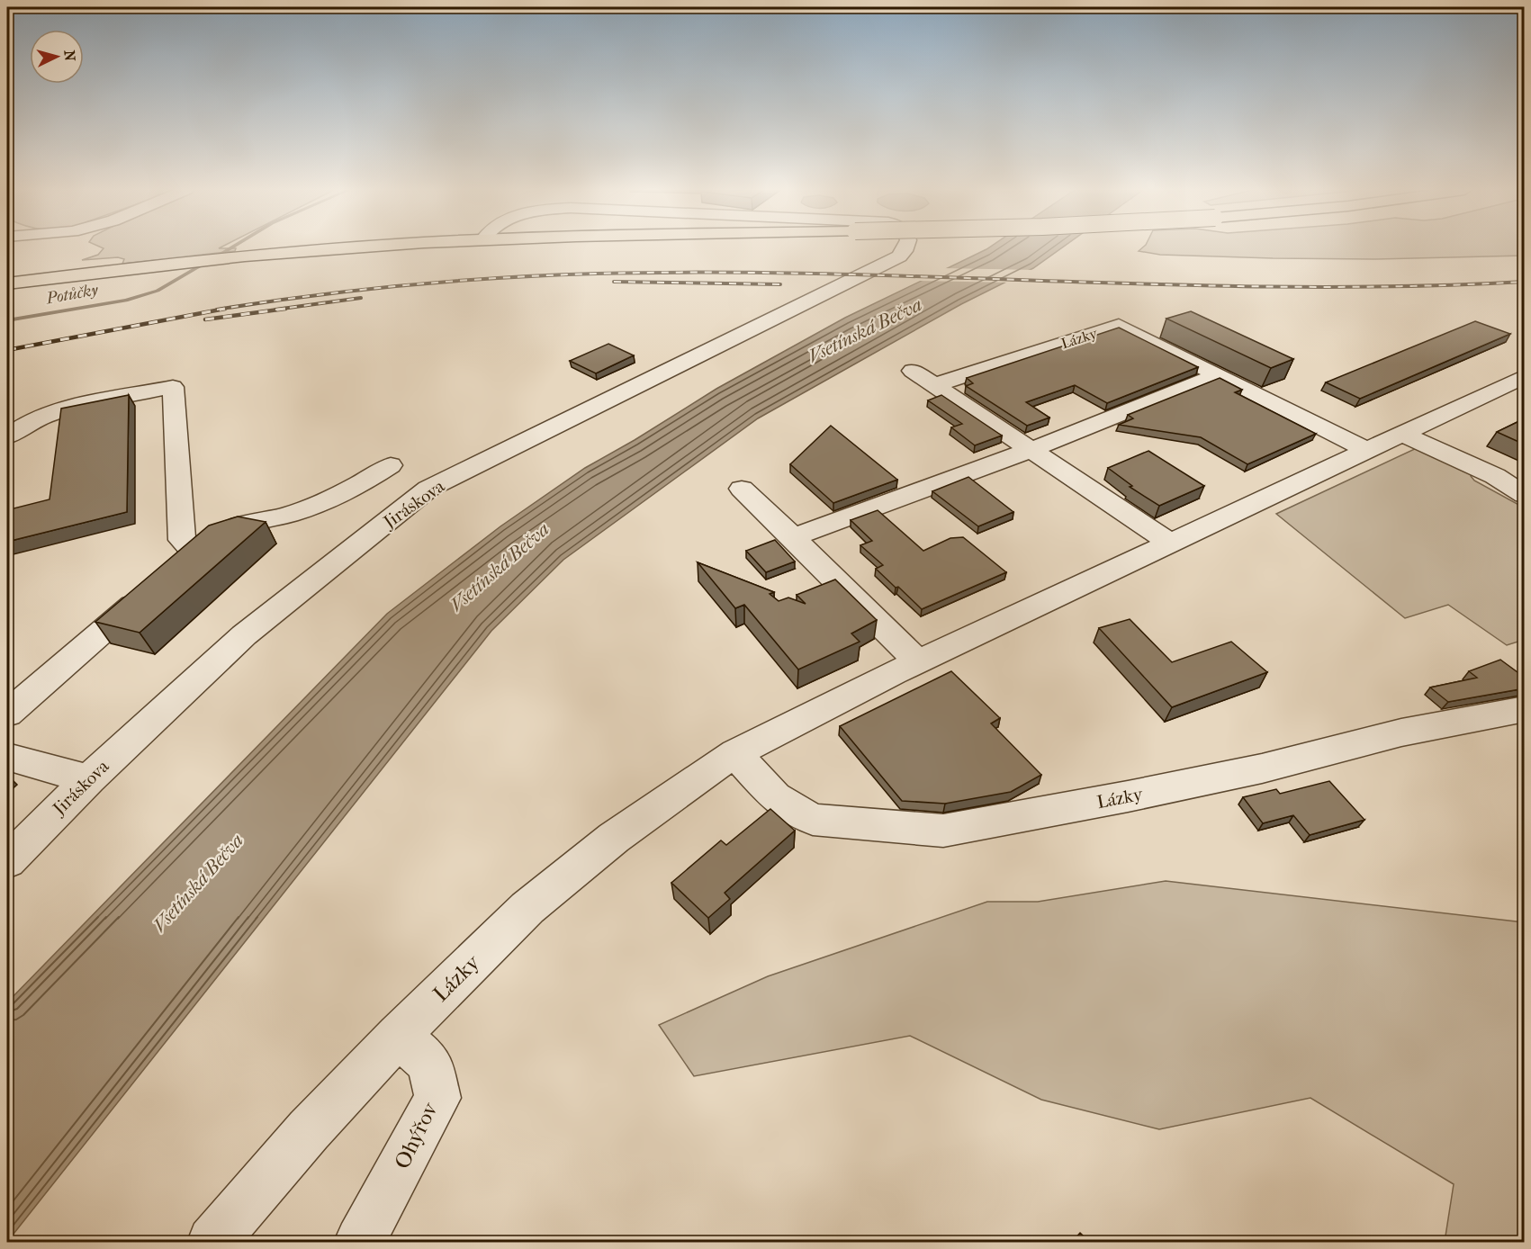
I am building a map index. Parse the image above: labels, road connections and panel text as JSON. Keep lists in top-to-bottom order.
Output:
{
  "streets": {
    "street": ["Lázky", "Jiráskova", "Ohýřov"]
  },
  "crossings": [
    ["Lázky", "Ohýřov"]
  ],
  "water": ["Potůčky", "Vsetínská Bečva"],
  "north": "right"
}
